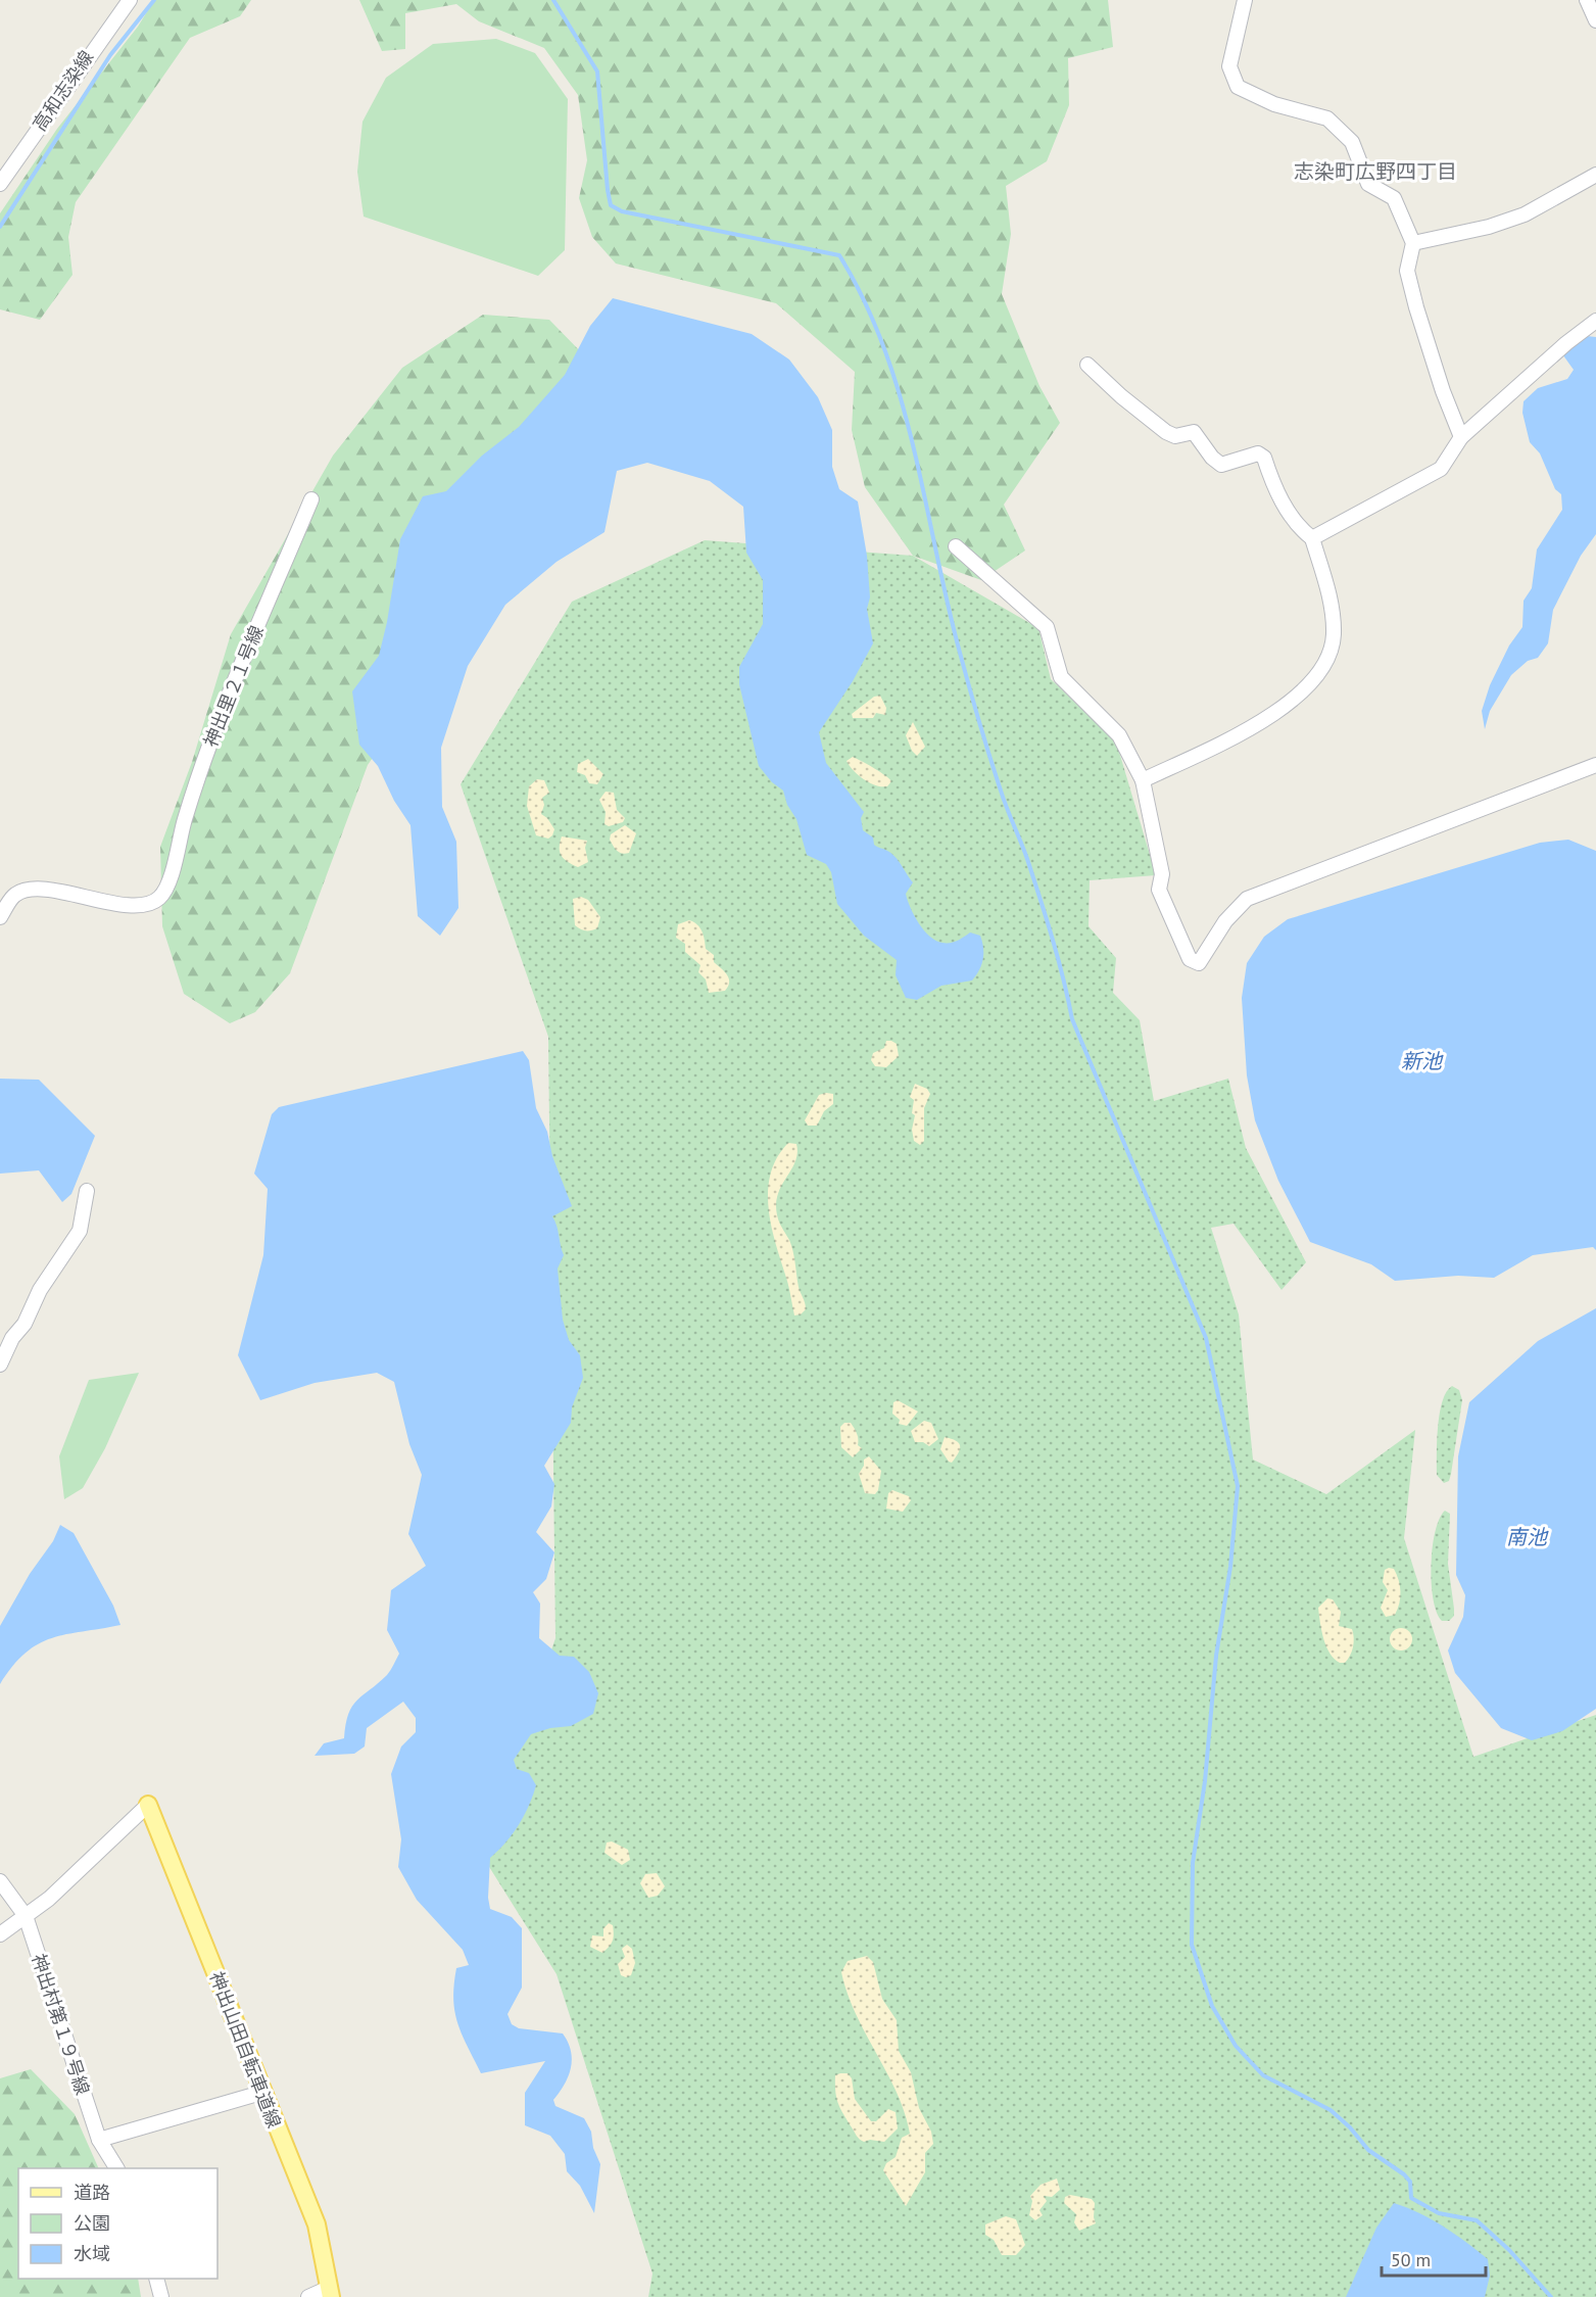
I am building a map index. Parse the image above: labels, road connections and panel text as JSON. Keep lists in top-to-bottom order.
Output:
{
  "streets": {
    "main road": ["神出山田自転車道線"],
    "street": ["高和志染線", "神出里２１号線", "神出村第１９号線"]
  },
  "districts": ["志染町広野四丁目"],
  "water": ["新池", "南池"],
  "legend": ["道路", "公園", "水域"],
  "scale_bar": "50 m"
}
